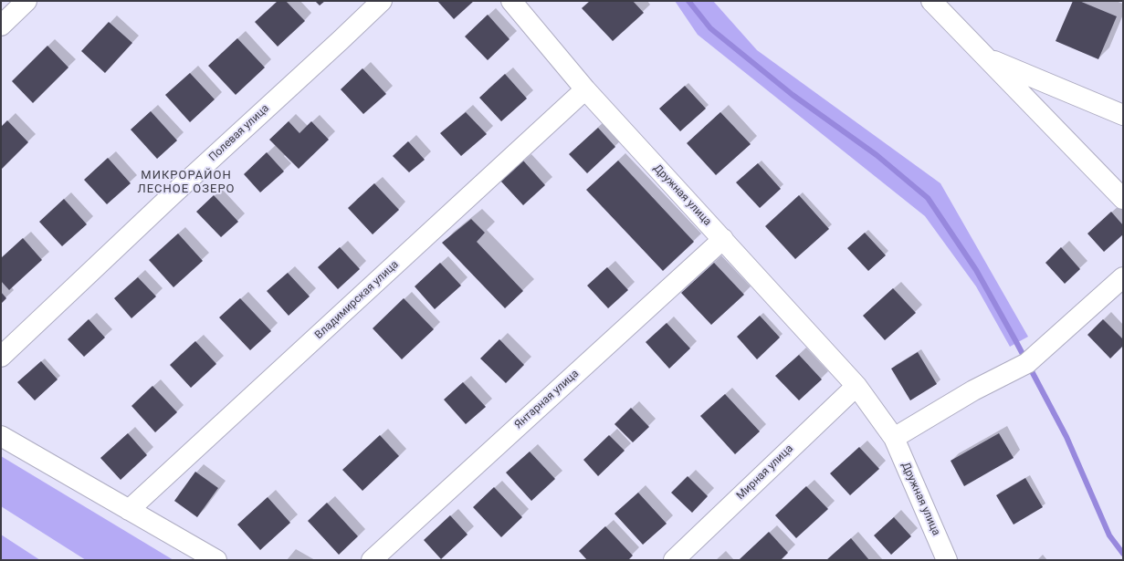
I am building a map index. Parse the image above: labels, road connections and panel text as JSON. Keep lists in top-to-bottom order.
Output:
{
  "streets": {
    "street": [
      "Полевая улица",
      "Дружная улица",
      "Владимирская улица",
      "Янтарная улица",
      "Мирная улица"
    ]
  },
  "crossings": [
    ["Дружная улица", "Владимирская улица"],
    ["Дружная улица", "Янтарная улица"],
    ["Дружная улица", "Мирная улица"]
  ],
  "districts": ["МИКРОРАЙОН ЛЕСНОЕ ОЗЕРО"]
}
